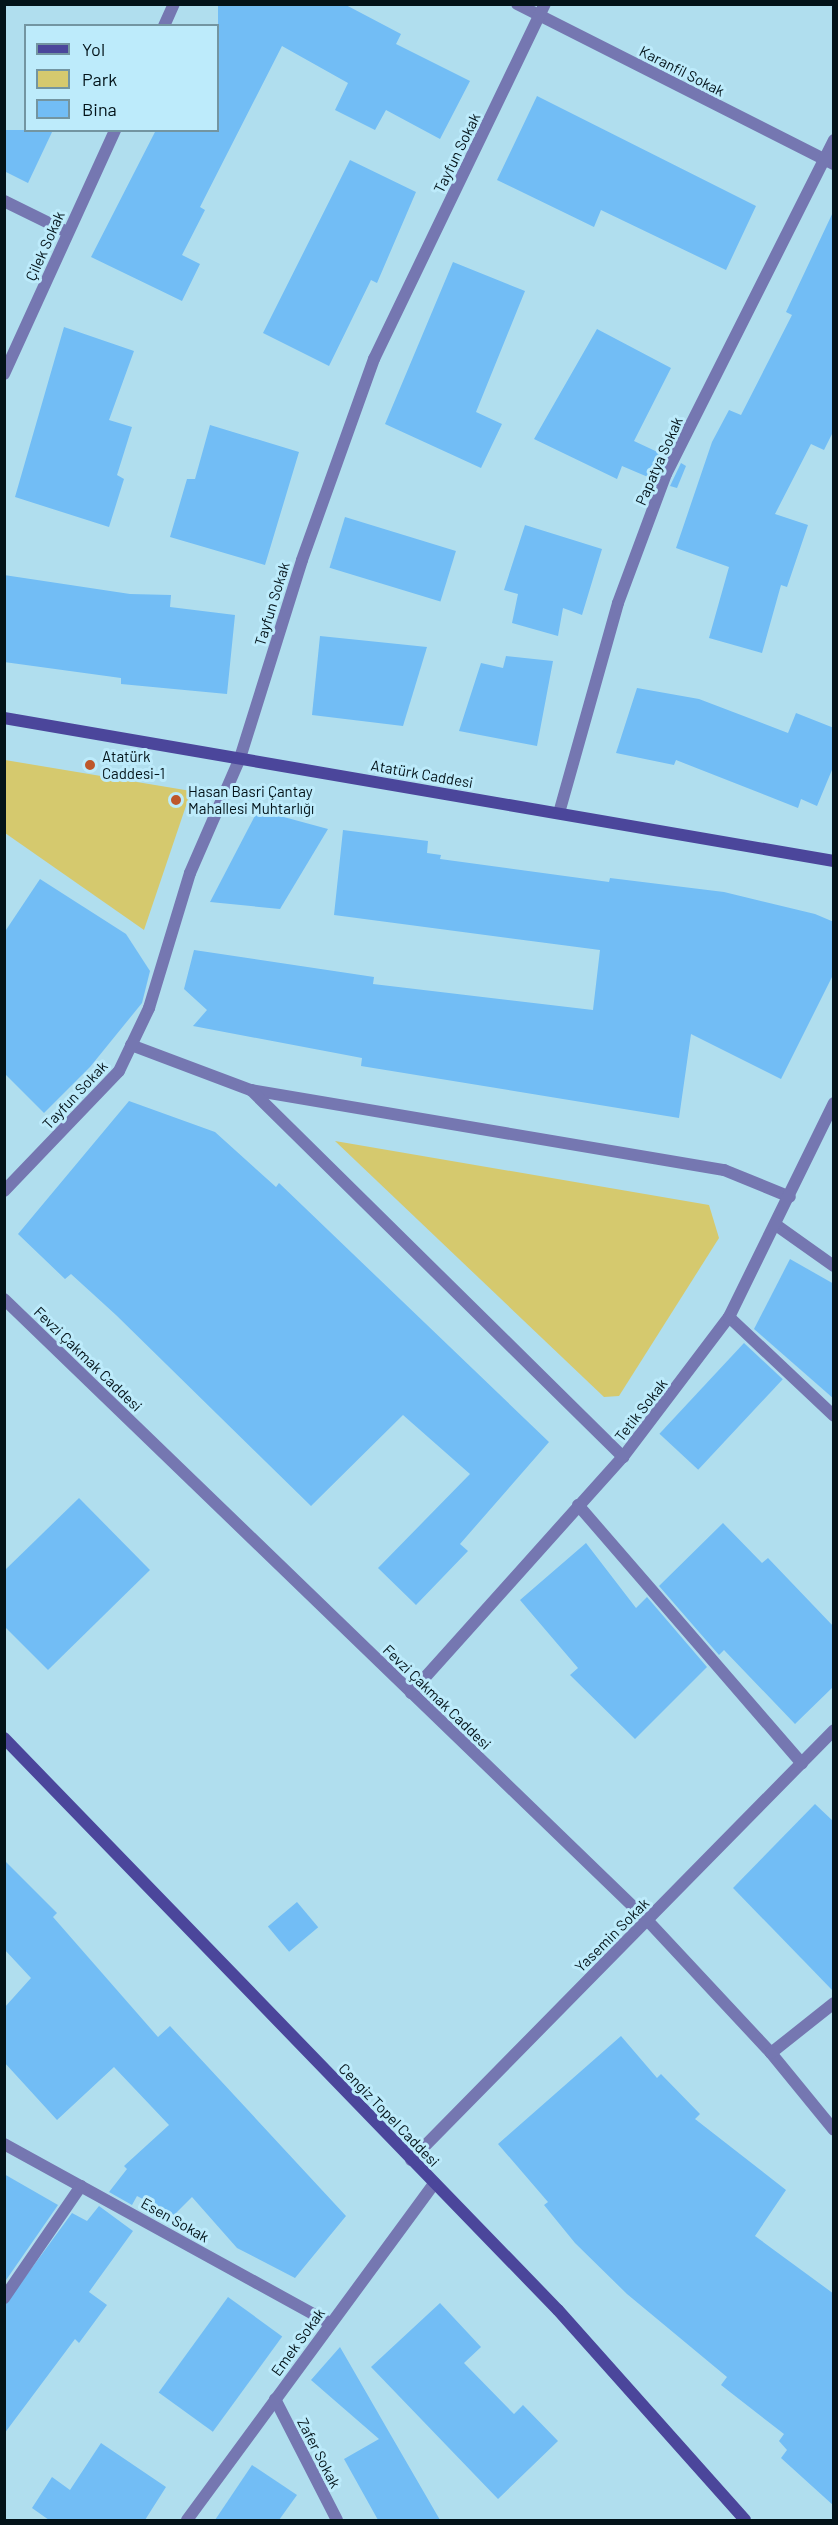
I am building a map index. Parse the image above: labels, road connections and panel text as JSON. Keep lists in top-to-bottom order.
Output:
{
  "streets": {
    "main road": ["Atatürk Caddesi", "Cengiz Topel Caddesi"],
    "street": [
      "Karanfil Sokak",
      "Tayfun Sokak",
      "Çilek Sokak",
      "Papatya Sokak",
      "Fevzi Çakmak Caddesi",
      "Tetik Sokak",
      "Yasemin Sokak",
      "Esen Sokak",
      "Emek Sokak",
      "Zafer Sokak"
    ]
  },
  "crossings": [
    ["Karanfil Sokak", "Tayfun Sokak"],
    ["Karanfil Sokak", "Papatya Sokak"],
    ["Tayfun Sokak", "Atatürk Caddesi"],
    ["Papatya Sokak", "Atatürk Caddesi"],
    ["Fevzi Çakmak Caddesi", "Tetik Sokak"],
    ["Fevzi Çakmak Caddesi", "Yasemin Sokak"],
    ["Yasemin Sokak", "Cengiz Topel Caddesi"],
    ["Cengiz Topel Caddesi", "Emek Sokak"],
    ["Esen Sokak", "Emek Sokak"],
    ["Emek Sokak", "Zafer Sokak"]
  ],
  "places": ["Atatürk Caddesi-1", "Hasan Basri Çantay Mahallesi Muhtarlığı"],
  "legend": ["Yol", "Park", "Bina"]
}
